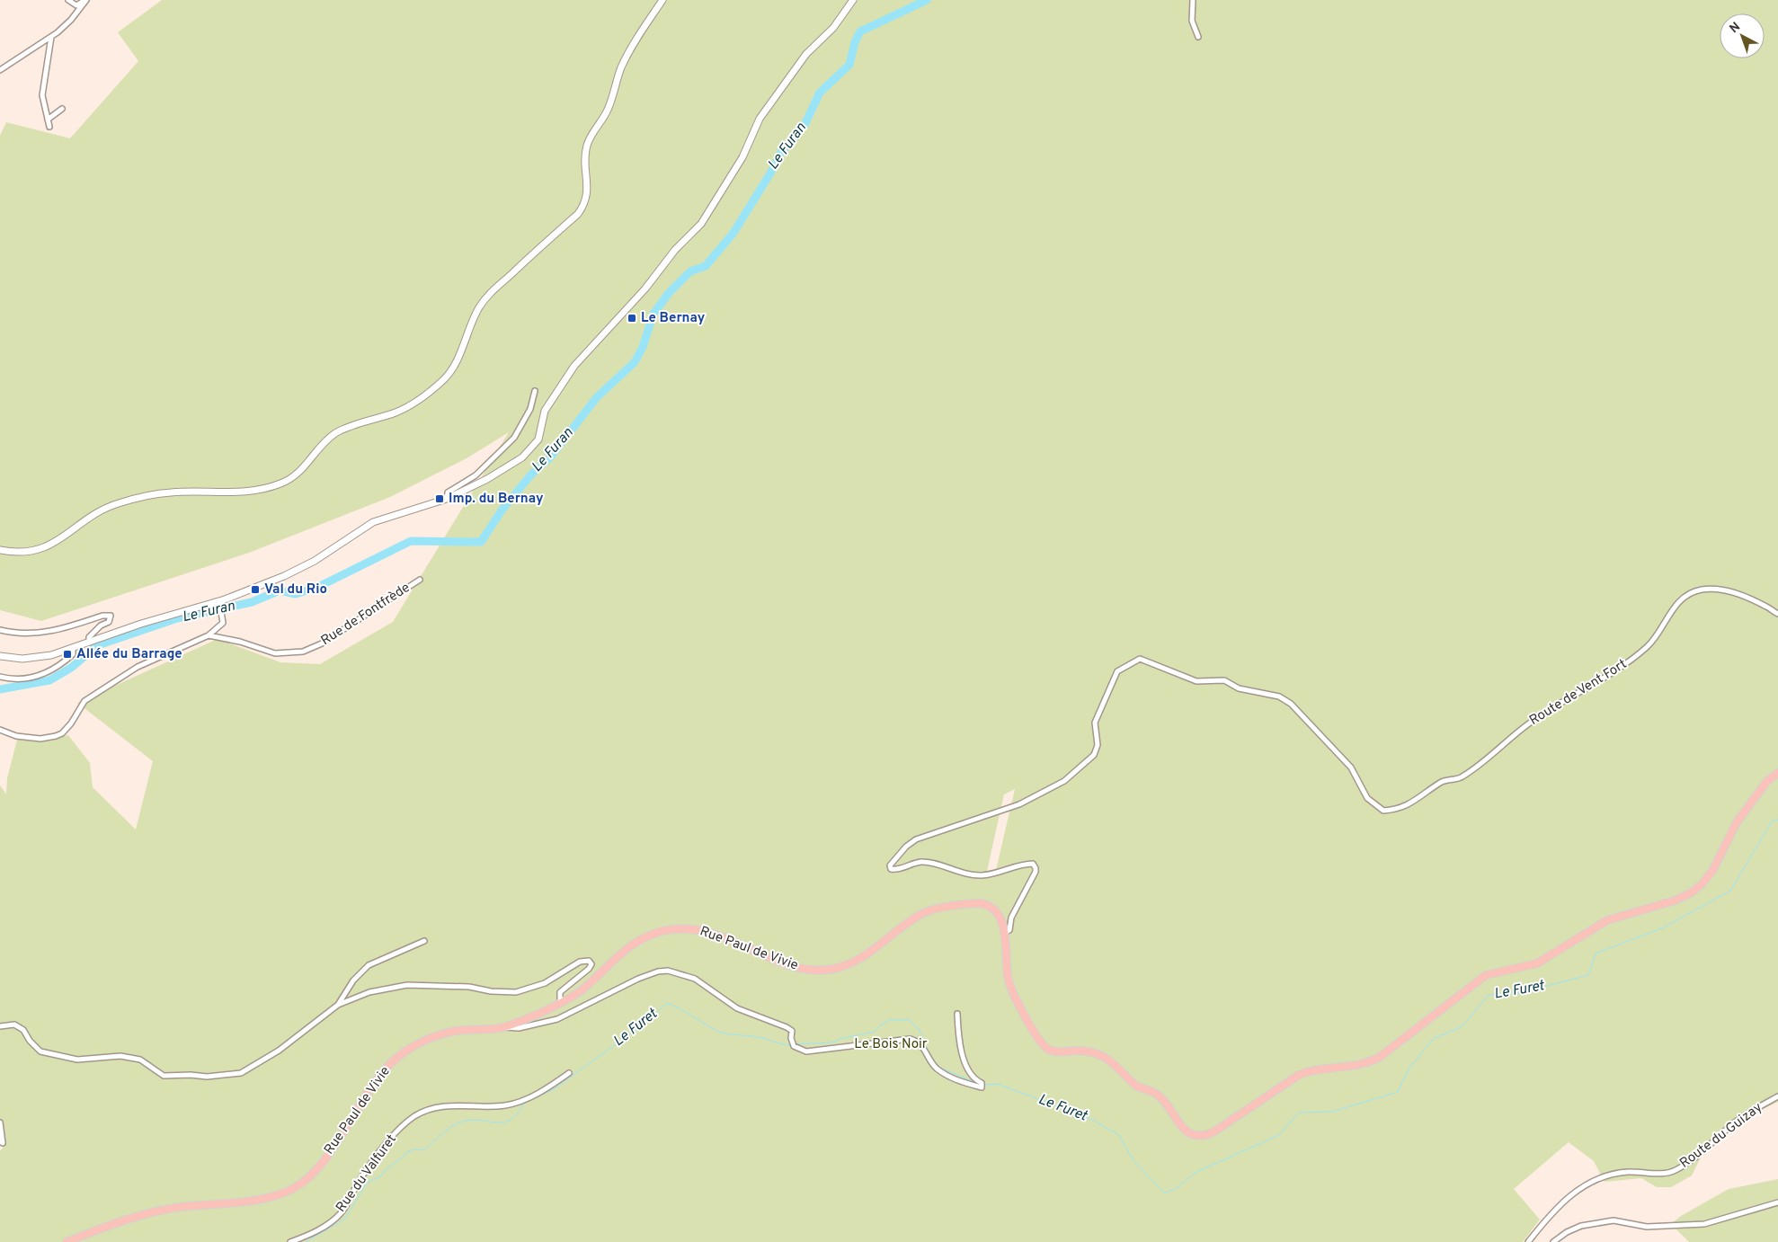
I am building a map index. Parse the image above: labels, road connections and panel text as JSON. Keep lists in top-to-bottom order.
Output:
{
  "streets": {
    "main road": ["Rue Paul de Vivie"],
    "street": [
      "Rue de Fontfrède",
      "Route de Vent Fort",
      "Route du Guizay",
      "Rue du Valfuret"
    ]
  },
  "crossings": [
    ["Route de Vent Fort", "Rue Paul de Vivie"]
  ],
  "water": ["Le Furan", "Le Furet"],
  "parks": ["Le Bois Noir"],
  "places": {
    "transit": [
      "Le Bernay",
      "Imp. du Bernay",
      "Val du Rio",
      "Allée du Barrage"
    ]
  },
  "north": "top left"
}
